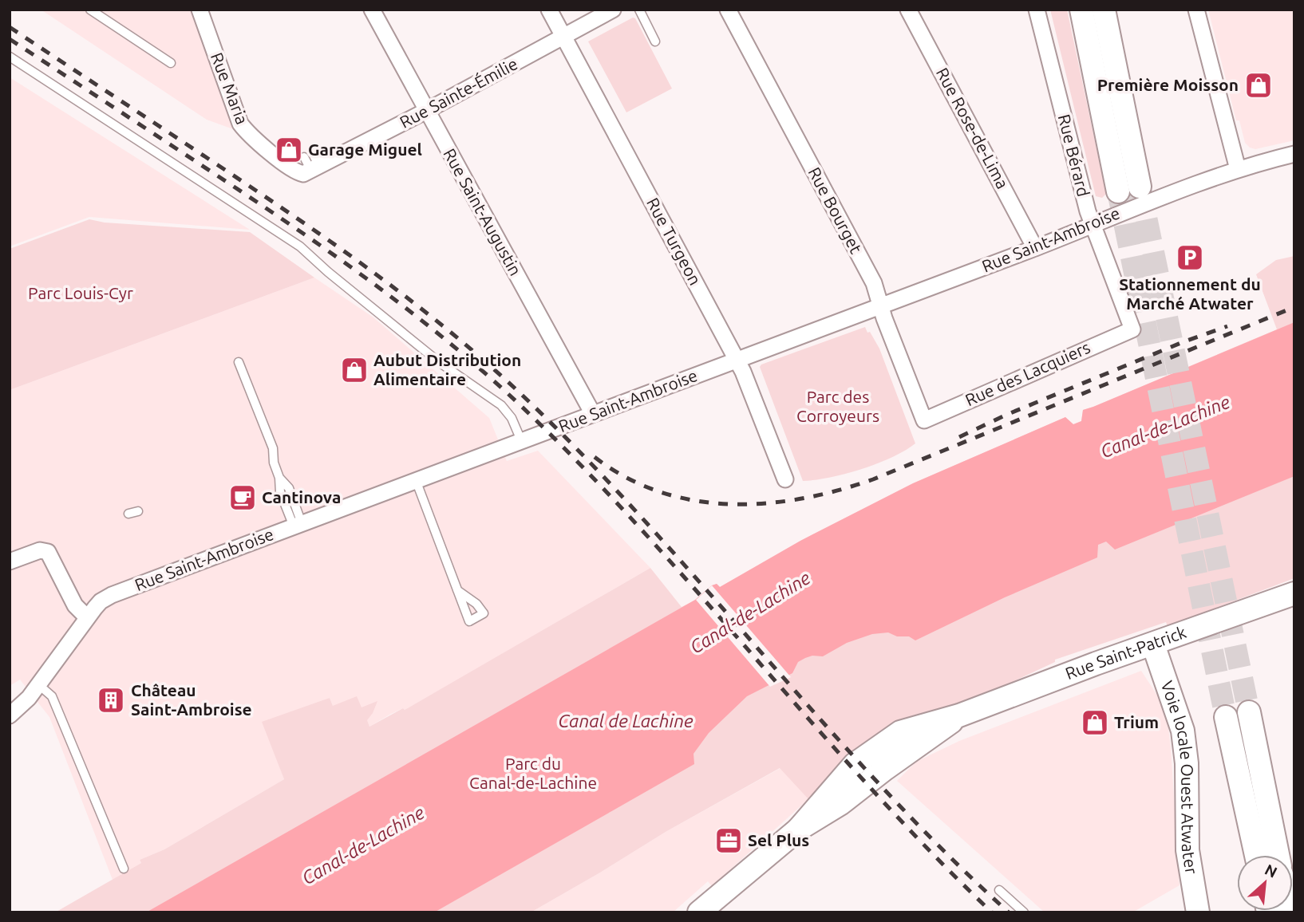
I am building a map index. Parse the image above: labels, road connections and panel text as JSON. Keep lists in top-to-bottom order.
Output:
{
  "streets": {
    "main road": ["Rue Saint-Patrick", "Voie locale Ouest Atwater"],
    "street": [
      "Rue Maria",
      "Rue Sainte-Émilie",
      "Rue Rose-de-Lima",
      "Rue Bérard",
      "Rue Bourget",
      "Rue Saint-Augustin",
      "Rue Saint-Ambroise",
      "Rue Turgeon",
      "Rue des Lacquiers"
    ]
  },
  "crossings": [
    ["Rue Maria", "Rue Sainte-Émilie"],
    ["Rue Sainte-Émilie", "Rue Saint-Augustin"],
    ["Rue Sainte-Émilie", "Rue Turgeon"],
    ["Rue Rose-de-Lima", "Rue Saint-Ambroise"],
    ["Rue Bérard", "Rue Saint-Ambroise"],
    ["Rue Bérard", "Rue des Lacquiers"],
    ["Rue Bourget", "Rue Saint-Ambroise"],
    ["Rue Bourget", "Rue des Lacquiers"],
    ["Rue Saint-Augustin", "Rue Saint-Ambroise"],
    ["Rue Saint-Ambroise", "Rue Turgeon"],
    ["Rue Saint-Patrick", "Voie locale Ouest Atwater"]
  ],
  "water": ["Canal-de-Lachine", "Canal de Lachine"],
  "parks": ["Parc Louis-Cyr", "Parc des Corroyeurs", "Parc du Canal-de-Lachine"],
  "places": {
    "shop": [
      "Première Moisson",
      "Garage Miguel",
      "Aubut Distribution Alimentaire",
      "Trium"
    ],
    "parking": ["Stationnement du Marché Atwater"],
    "cafe": ["Cantinova"],
    "building": ["Château Saint-Ambroise"],
    "office": ["Sel Plus"]
  },
  "north": "top right"
}
